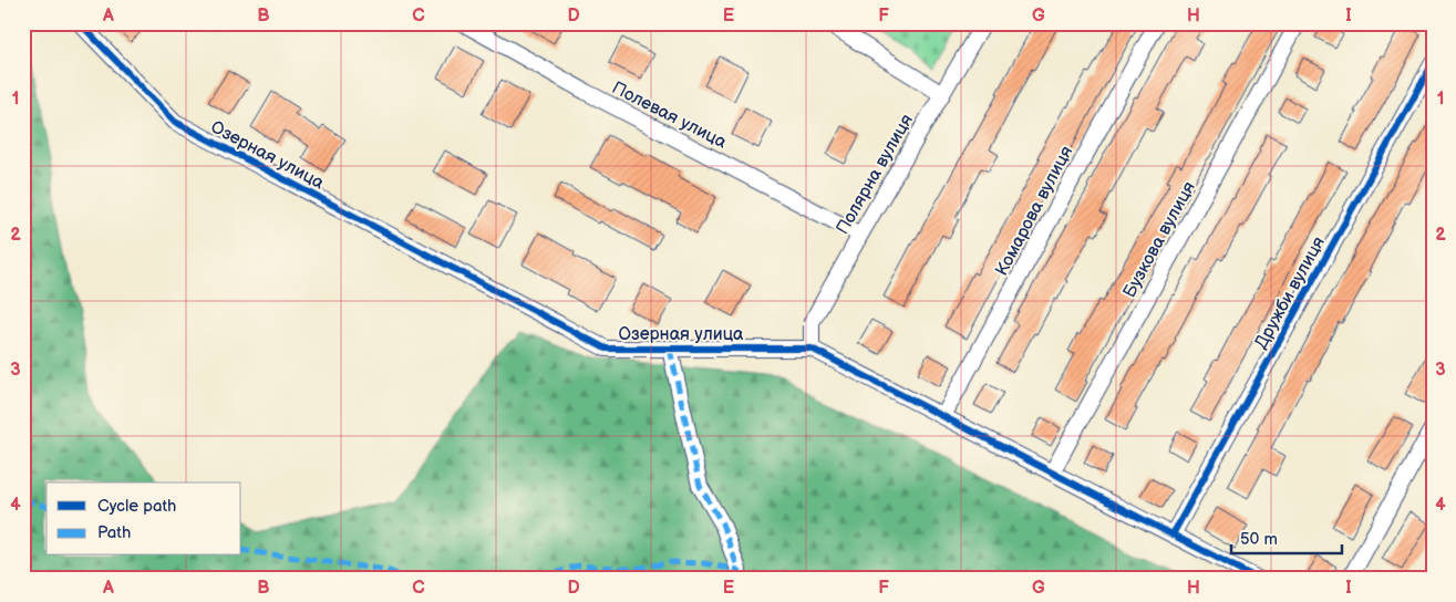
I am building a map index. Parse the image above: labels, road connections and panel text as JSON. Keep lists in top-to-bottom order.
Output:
{
  "streets": {
    "street": [
      "Полевая улица",
      "Озерная улица",
      "Полярна вулиця",
      "Комарова вулиця",
      "Бузкова вулиця",
      "Дружби вулиця"
    ]
  },
  "crossings": [
    ["Полевая улица", "Полярна вулиця"],
    ["Озерная улица", "Полярна вулиця"],
    ["Озерная улица", "Комарова вулиця"],
    ["Озерная улица", "Бузкова вулиця"],
    ["Озерная улица", "Дружби вулиця"]
  ],
  "legend": ["Cycle path", "Path"],
  "scale_bar": "50 m",
  "grid": {
    "columns": [
      "A",
      "B",
      "C",
      "D",
      "E",
      "F",
      "G",
      "H",
      "I"
    ],
    "rows": [
      "1",
      "2",
      "3",
      "4"
    ]
  }
}
